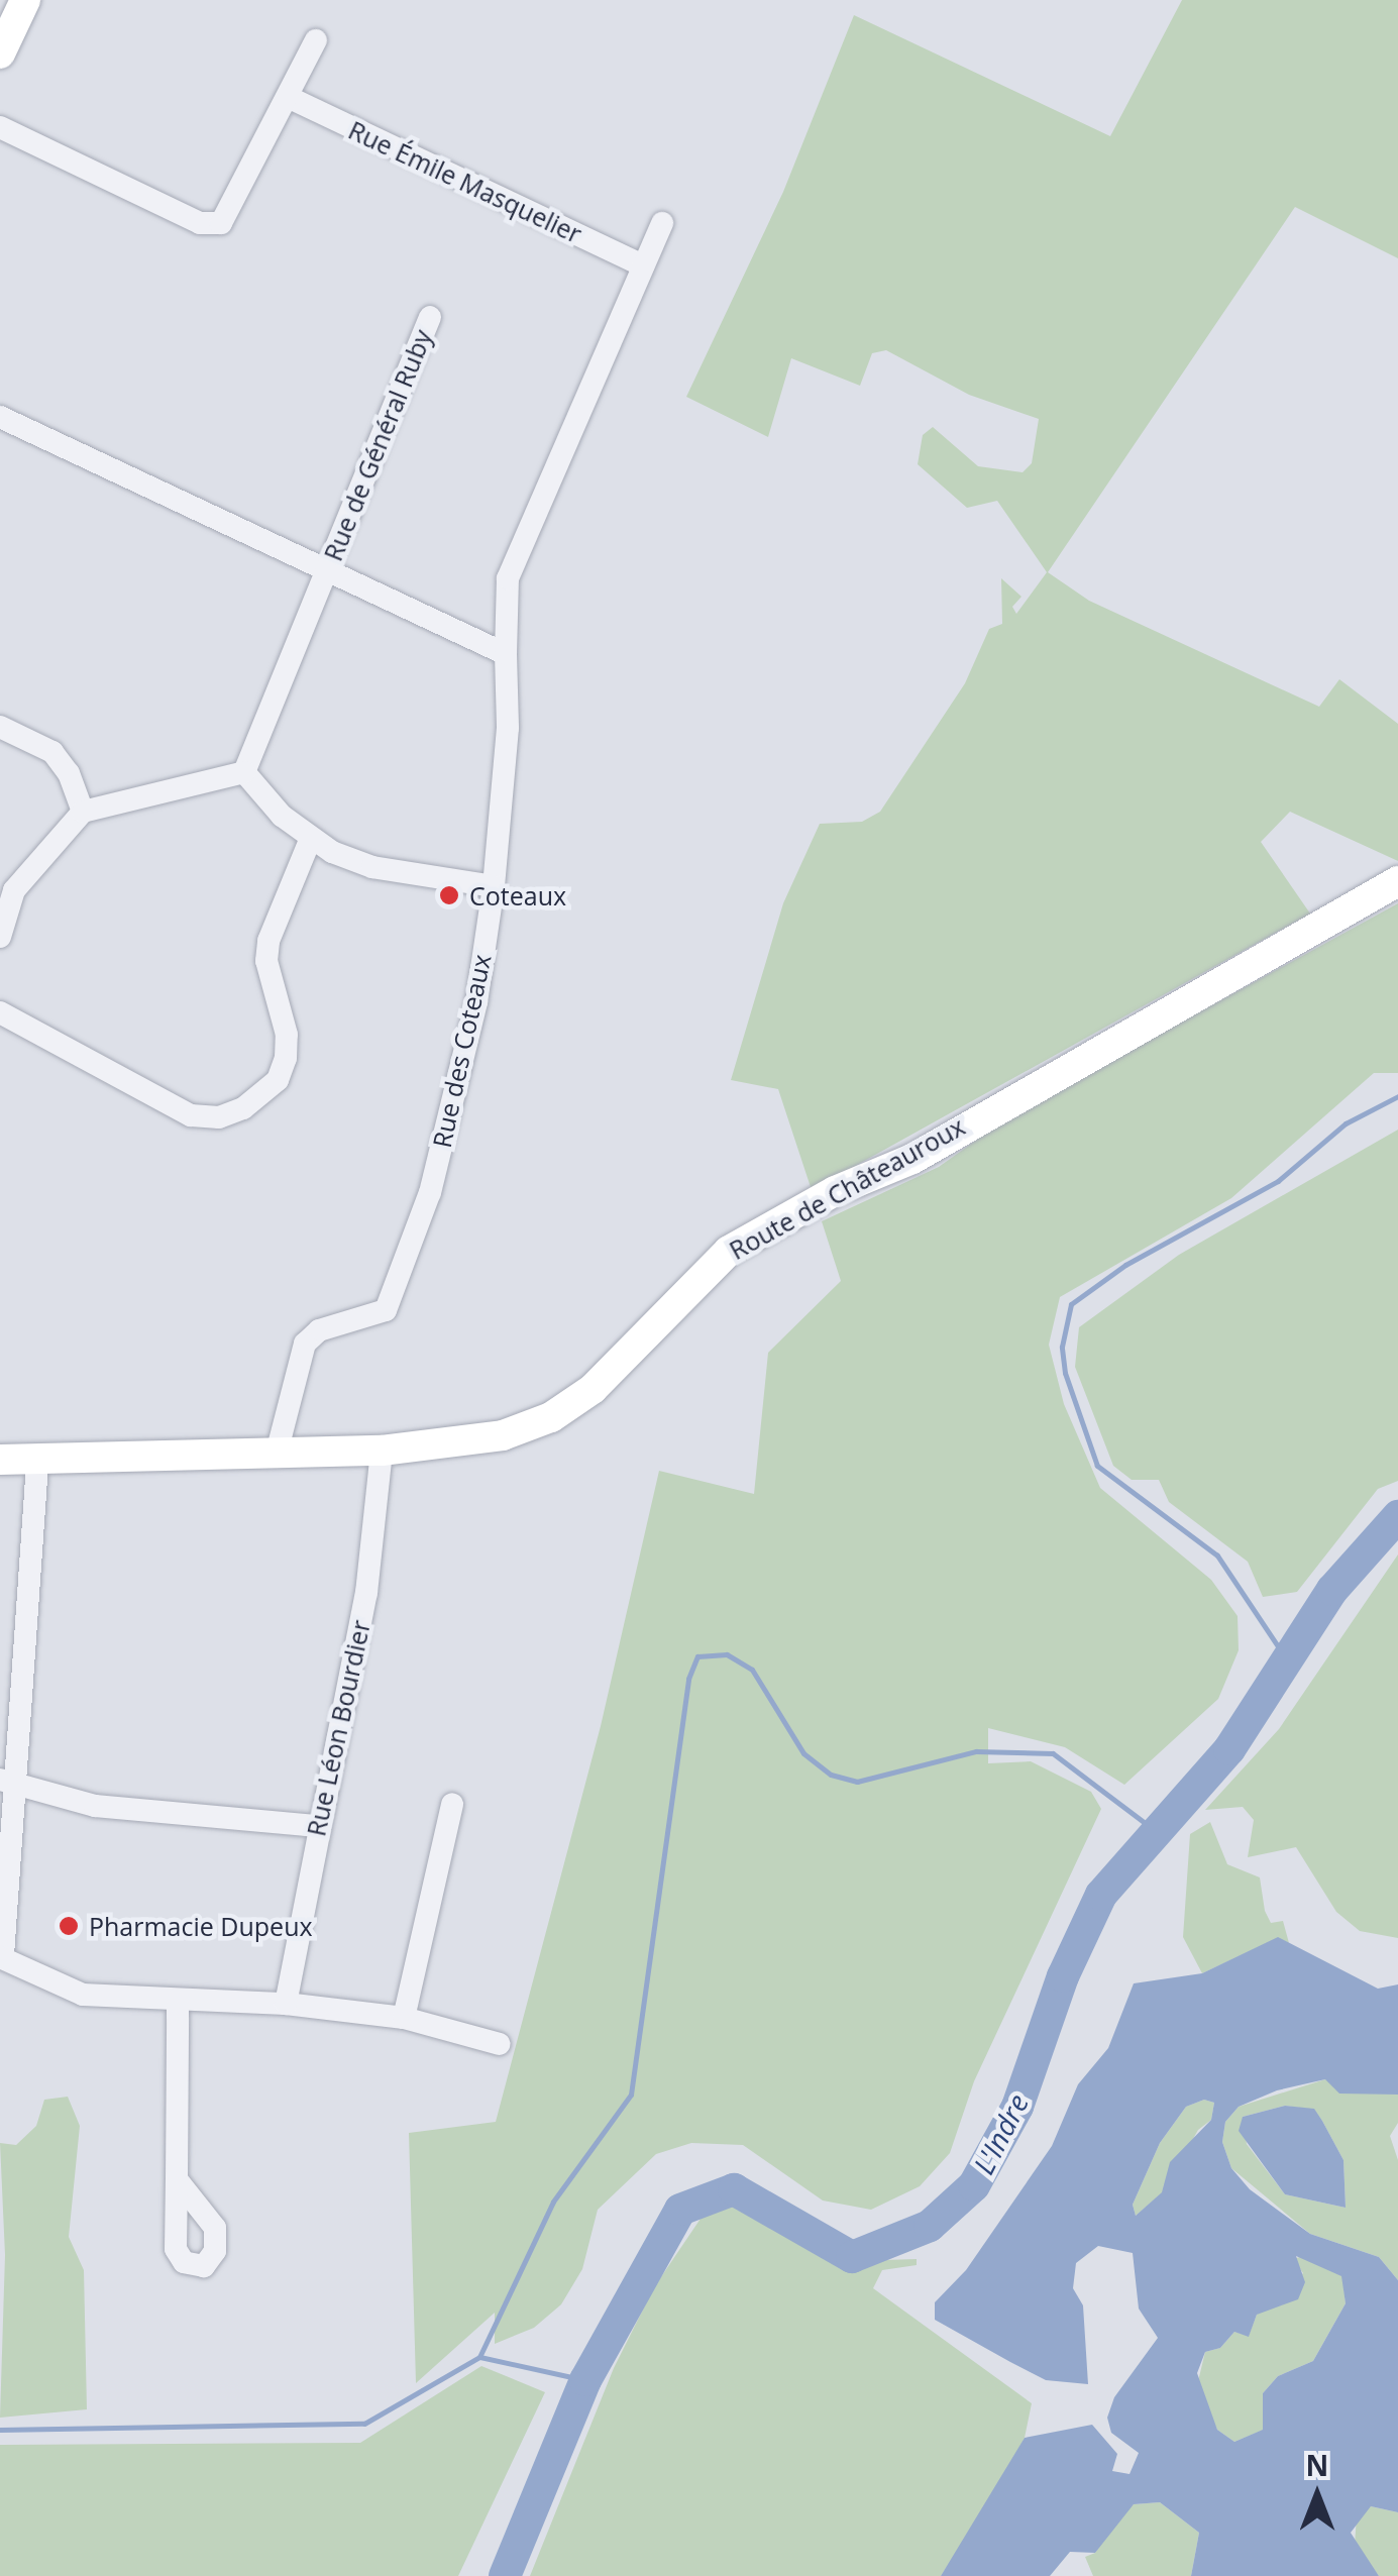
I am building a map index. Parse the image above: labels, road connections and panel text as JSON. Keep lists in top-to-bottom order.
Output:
{
  "streets": {
    "street": [
      "Rue Émile Masquelier",
      "Rue de Général Ruby",
      "Rue des Coteaux",
      "Route de Châteauroux",
      "Rue Léon Bourdier"
    ]
  },
  "crossings": [
    ["Rue Émile Masquelier", "Rue des Coteaux"],
    ["Rue des Coteaux", "Route de Châteauroux"],
    ["Route de Châteauroux", "Rue Léon Bourdier"]
  ],
  "water": ["L'Indre"],
  "places": ["Coteaux", "Pharmacie Dupeux"],
  "north": "top"
}
